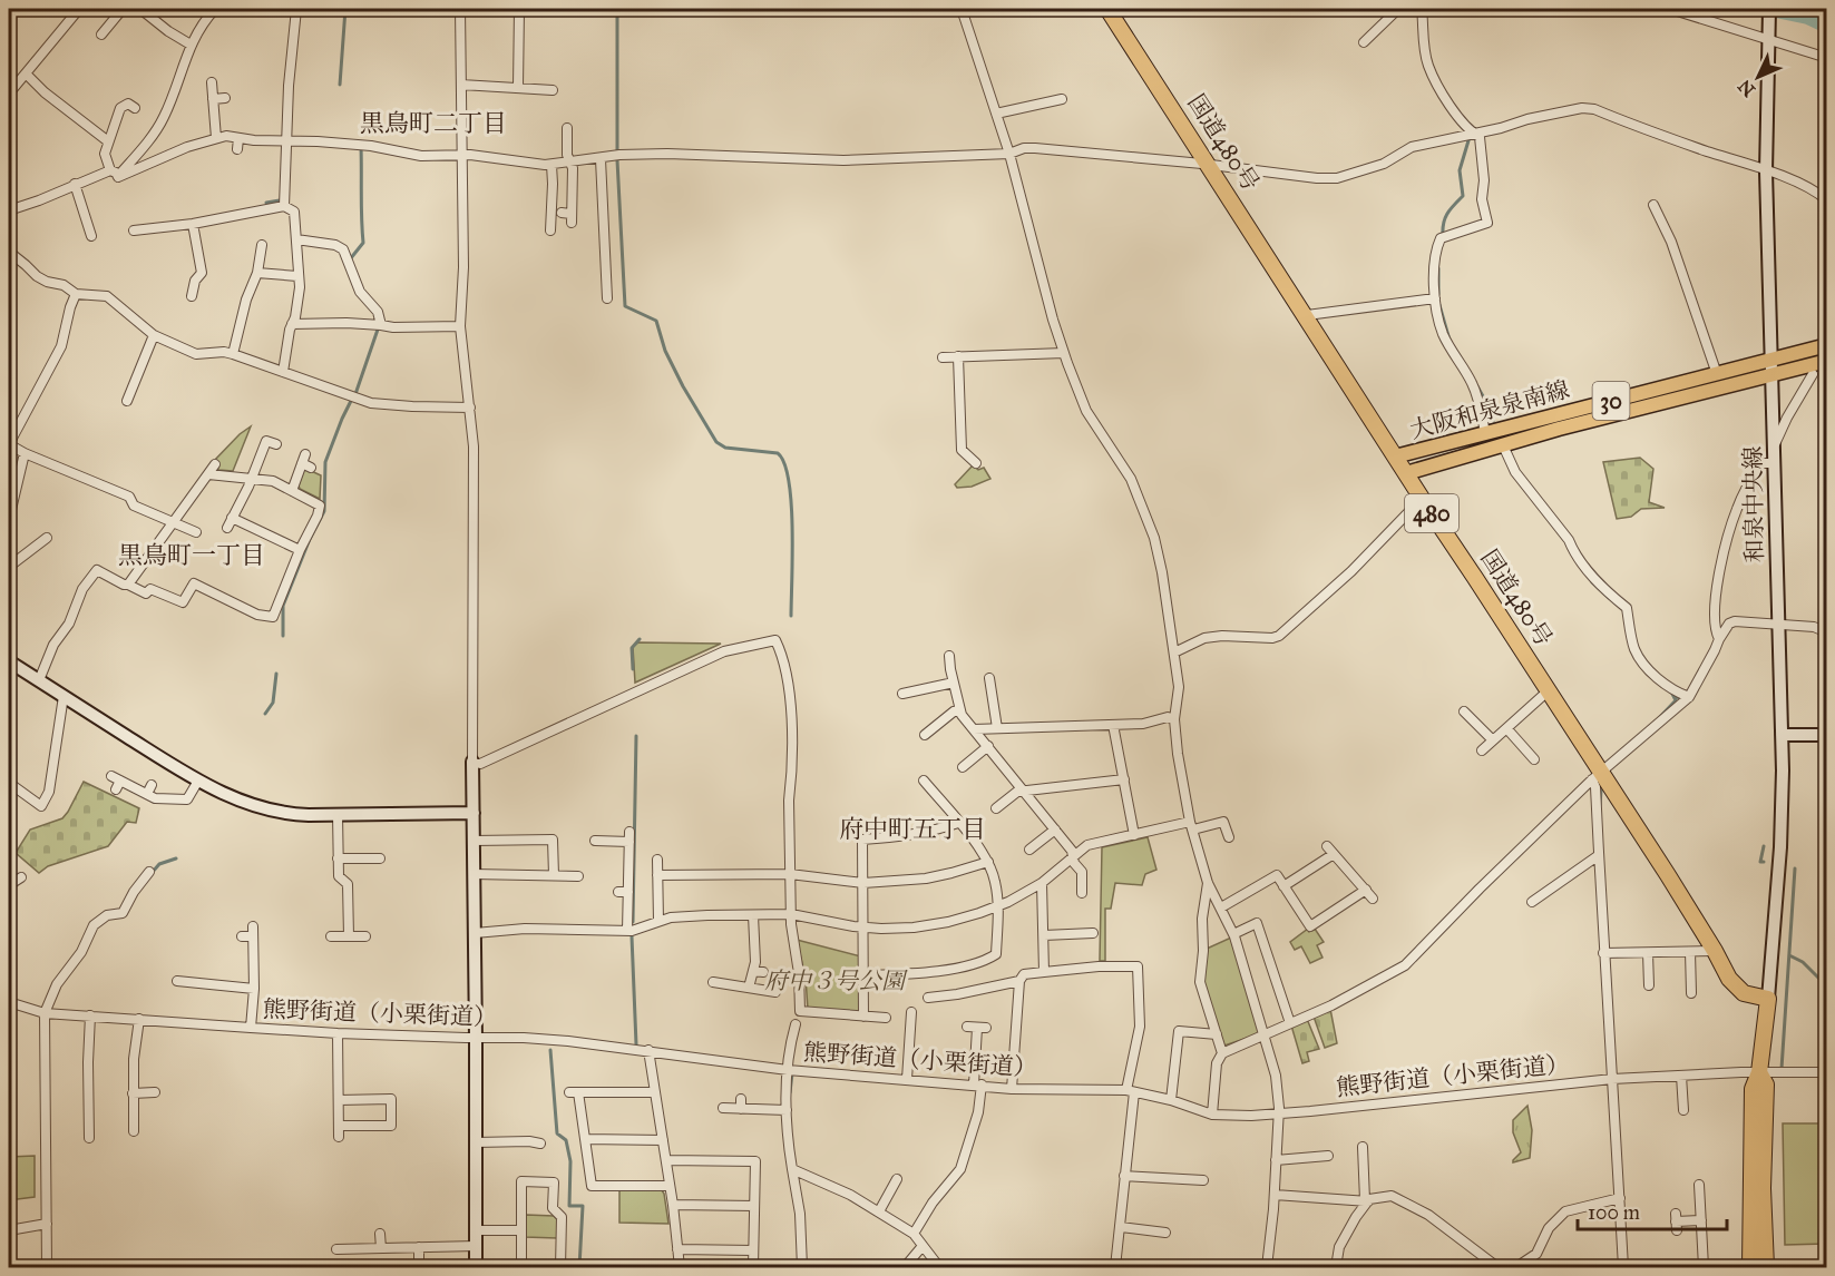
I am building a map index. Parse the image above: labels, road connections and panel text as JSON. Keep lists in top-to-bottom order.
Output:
{
  "streets": {
    "highway": ["国道480号", "480"],
    "main road": ["30", "大阪和泉泉南線"],
    "street": ["和泉中央線", "熊野街道（小栗街道）"]
  },
  "crossings": [
    ["国道480号", "大阪和泉泉南線"],
    ["国道480号", "和泉中央線"],
    ["大阪和泉泉南線", "和泉中央線"]
  ],
  "districts": ["黒鳥町二丁目", "黒鳥町一丁目", "府中町五丁目"],
  "parks": ["府中３号公園"],
  "scale_bar": "100 m",
  "north": "bottom left"
}
